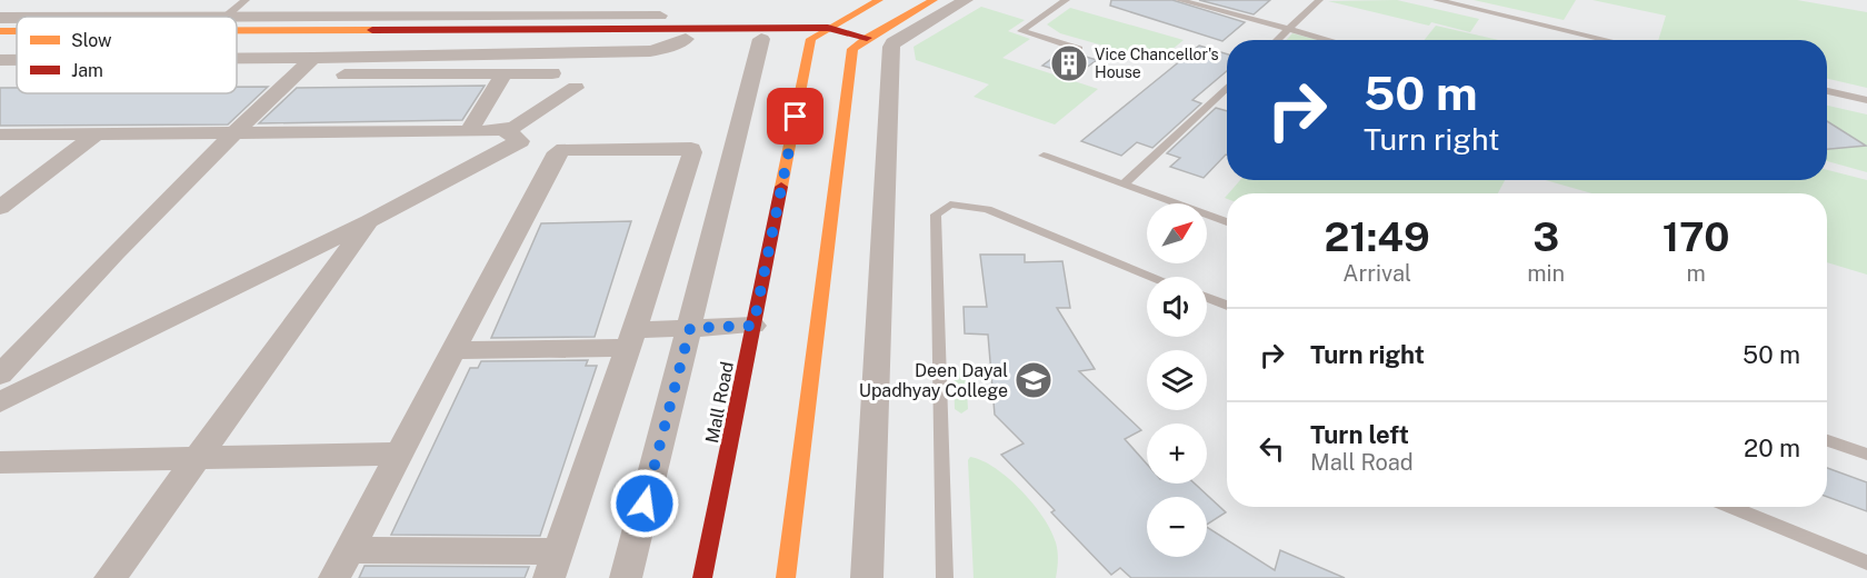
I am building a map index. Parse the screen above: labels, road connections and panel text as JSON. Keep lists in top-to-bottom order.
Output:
{
  "streets": {
    "street": ["Mall Road"]
  },
  "places": {
    "building": ["Vice Chancellor's House"],
    "school or university": ["Deen Dayal Upadhyay College"]
  },
  "legend": ["Slow", "Jam"],
  "north": "top right",
  "page": {
    "turn": ["50 m", "Turn right"],
    "eta": [
      "21:49",
      "Arrival",
      "3",
      "min",
      "170",
      "m"
    ],
    "map_buttons": ["+", "−"],
    "list": [
      {
        "name": "Turn right",
        "value": "50 m"
      },
      {
        "name": "Turn left",
        "note": "Mall Road",
        "value": "20 m"
      }
    ]
  }
}
